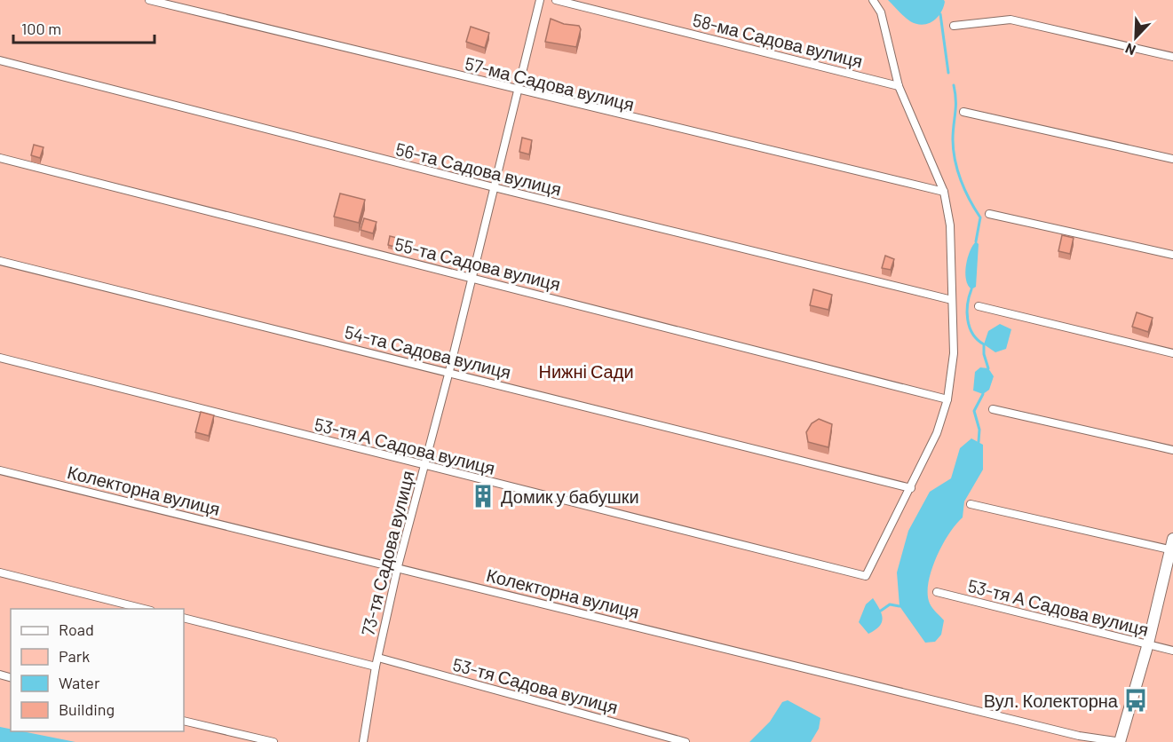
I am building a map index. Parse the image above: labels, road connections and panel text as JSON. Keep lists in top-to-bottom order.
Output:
{
  "streets": {
    "street": [
      "58-ма Садова вулиця",
      "57-ма Садова вулиця",
      "56-та Садова вулиця",
      "55-та Садова вулиця",
      "54-та Садова вулиця",
      "53-тя А Садова вулиця",
      "Колекторна вулиця",
      "73-тя Садова вулиця",
      "53-тя Садова вулиця"
    ]
  },
  "crossings": [
    ["57-ма Садова вулиця", "73-тя Садова вулиця"],
    ["56-та Садова вулиця", "73-тя Садова вулиця"],
    ["55-та Садова вулиця", "73-тя Садова вулиця"],
    ["54-та Садова вулиця", "53-тя А Садова вулиця"],
    ["54-та Садова вулиця", "73-тя Садова вулиця"],
    ["53-тя А Садова вулиця", "73-тя Садова вулиця"],
    ["Колекторна вулиця", "73-тя Садова вулиця"],
    ["73-тя Садова вулиця", "53-тя Садова вулиця"]
  ],
  "parks": ["Нижні Сади"],
  "places": {
    "building": ["Домик у бабушки"],
    "bus stop": ["Вул. Колекторна"]
  },
  "legend": [
    "Road",
    "Park",
    "Water",
    "Building"
  ],
  "scale_bar": "100 m",
  "north": "bottom left"
}
